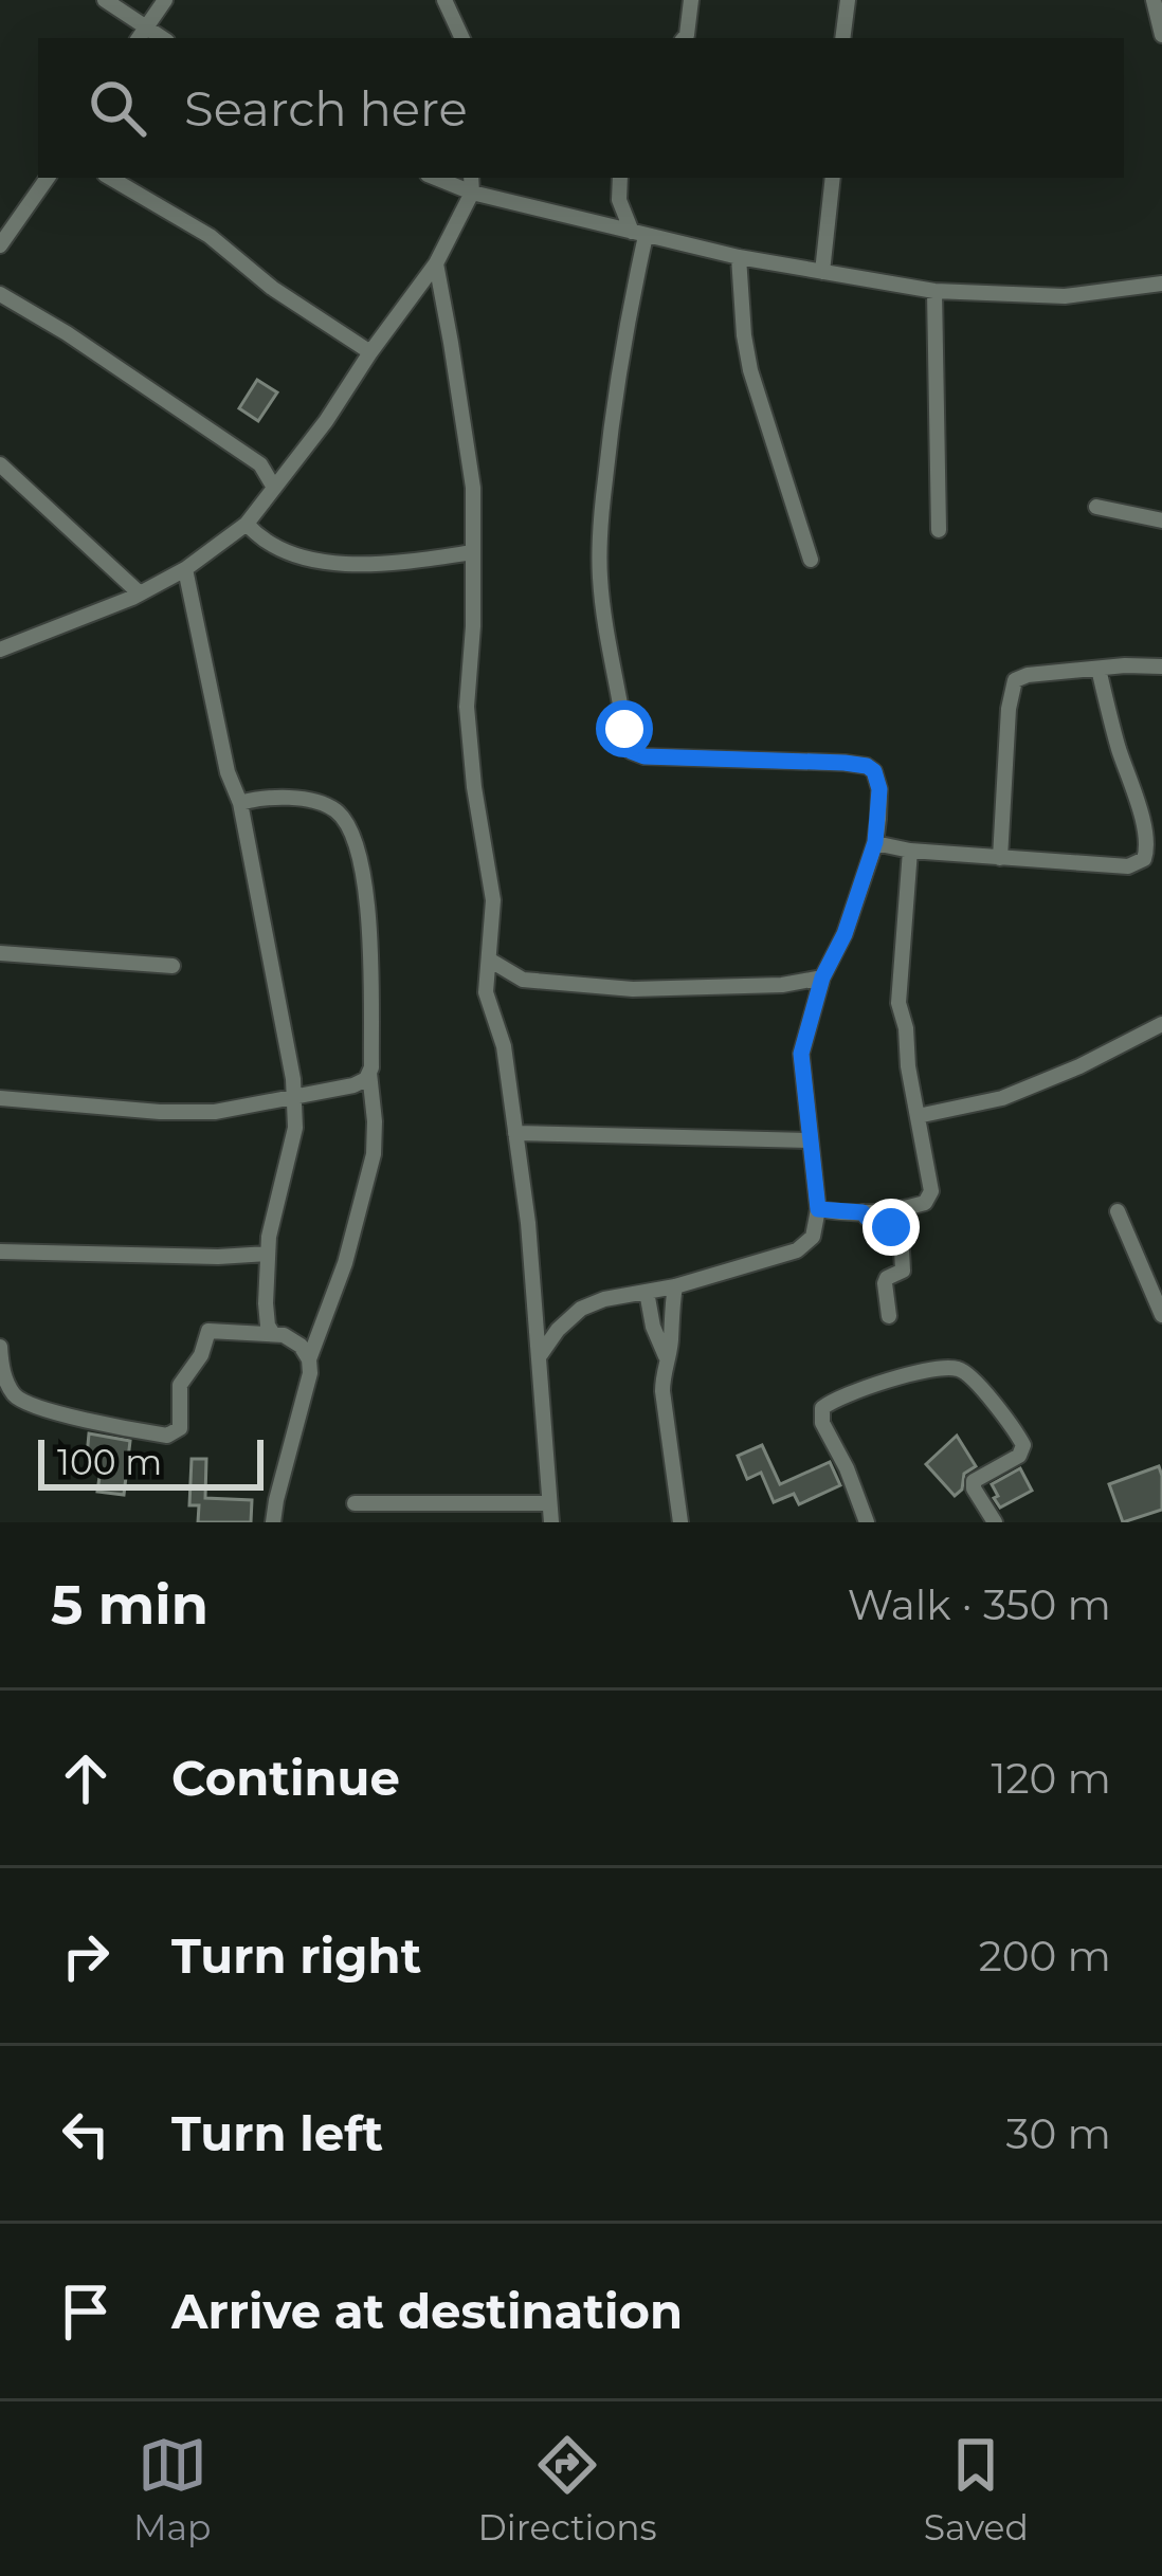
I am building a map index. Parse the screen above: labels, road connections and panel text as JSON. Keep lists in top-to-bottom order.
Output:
{
  "scale_bar": "100 m",
  "page": {
    "search": "Search here",
    "scale": "100 m",
    "heading": ["5 min", "Walk · 350 m"],
    "list": [
      ["Continue", "120 m"],
      ["Turn right", "200 m"],
      ["Turn left", "30 m"],
      "Arrive at destination"
    ],
    "nav": ["Map", "Directions", "Saved"]
  }
}
